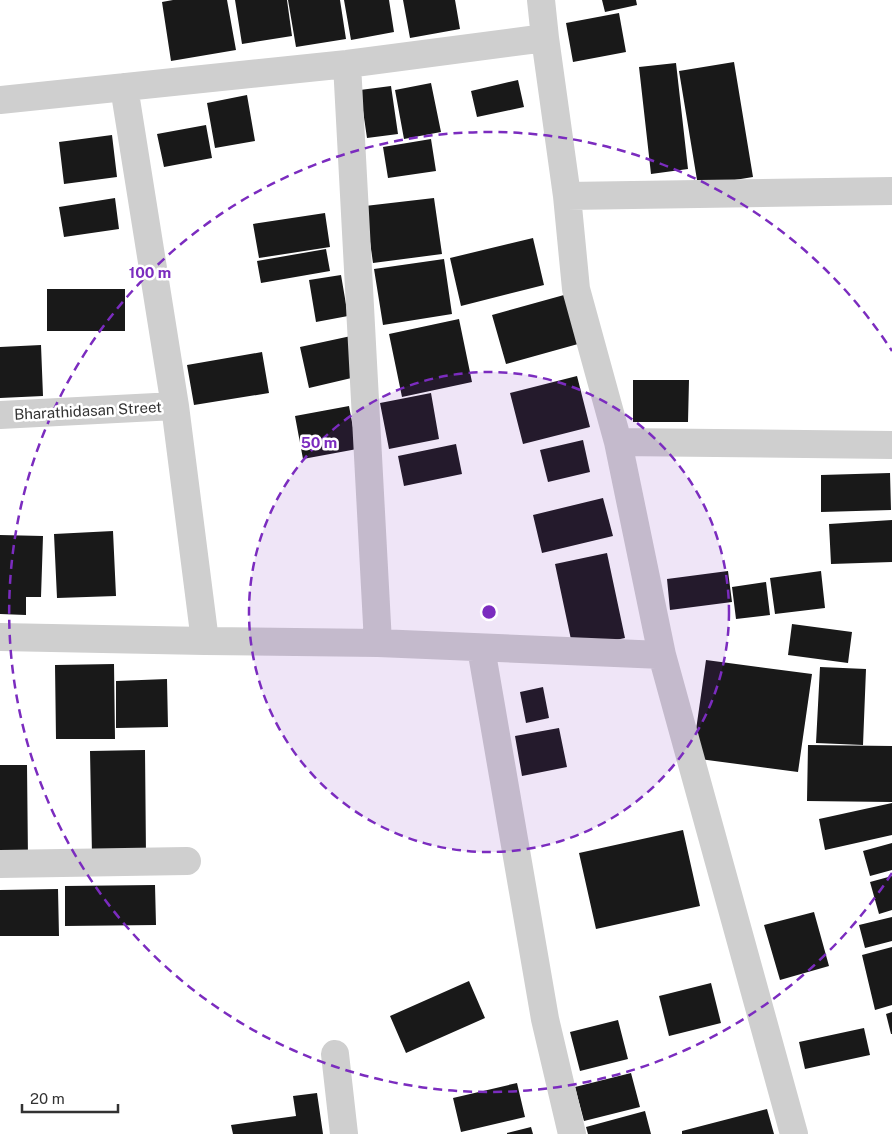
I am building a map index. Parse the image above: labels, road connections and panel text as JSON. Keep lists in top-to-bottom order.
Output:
{
  "streets": {
    "street": ["Bharathidasan Street"]
  },
  "scale_bar": "20 m",
  "rings": ["100 m", "50 m"]
}
